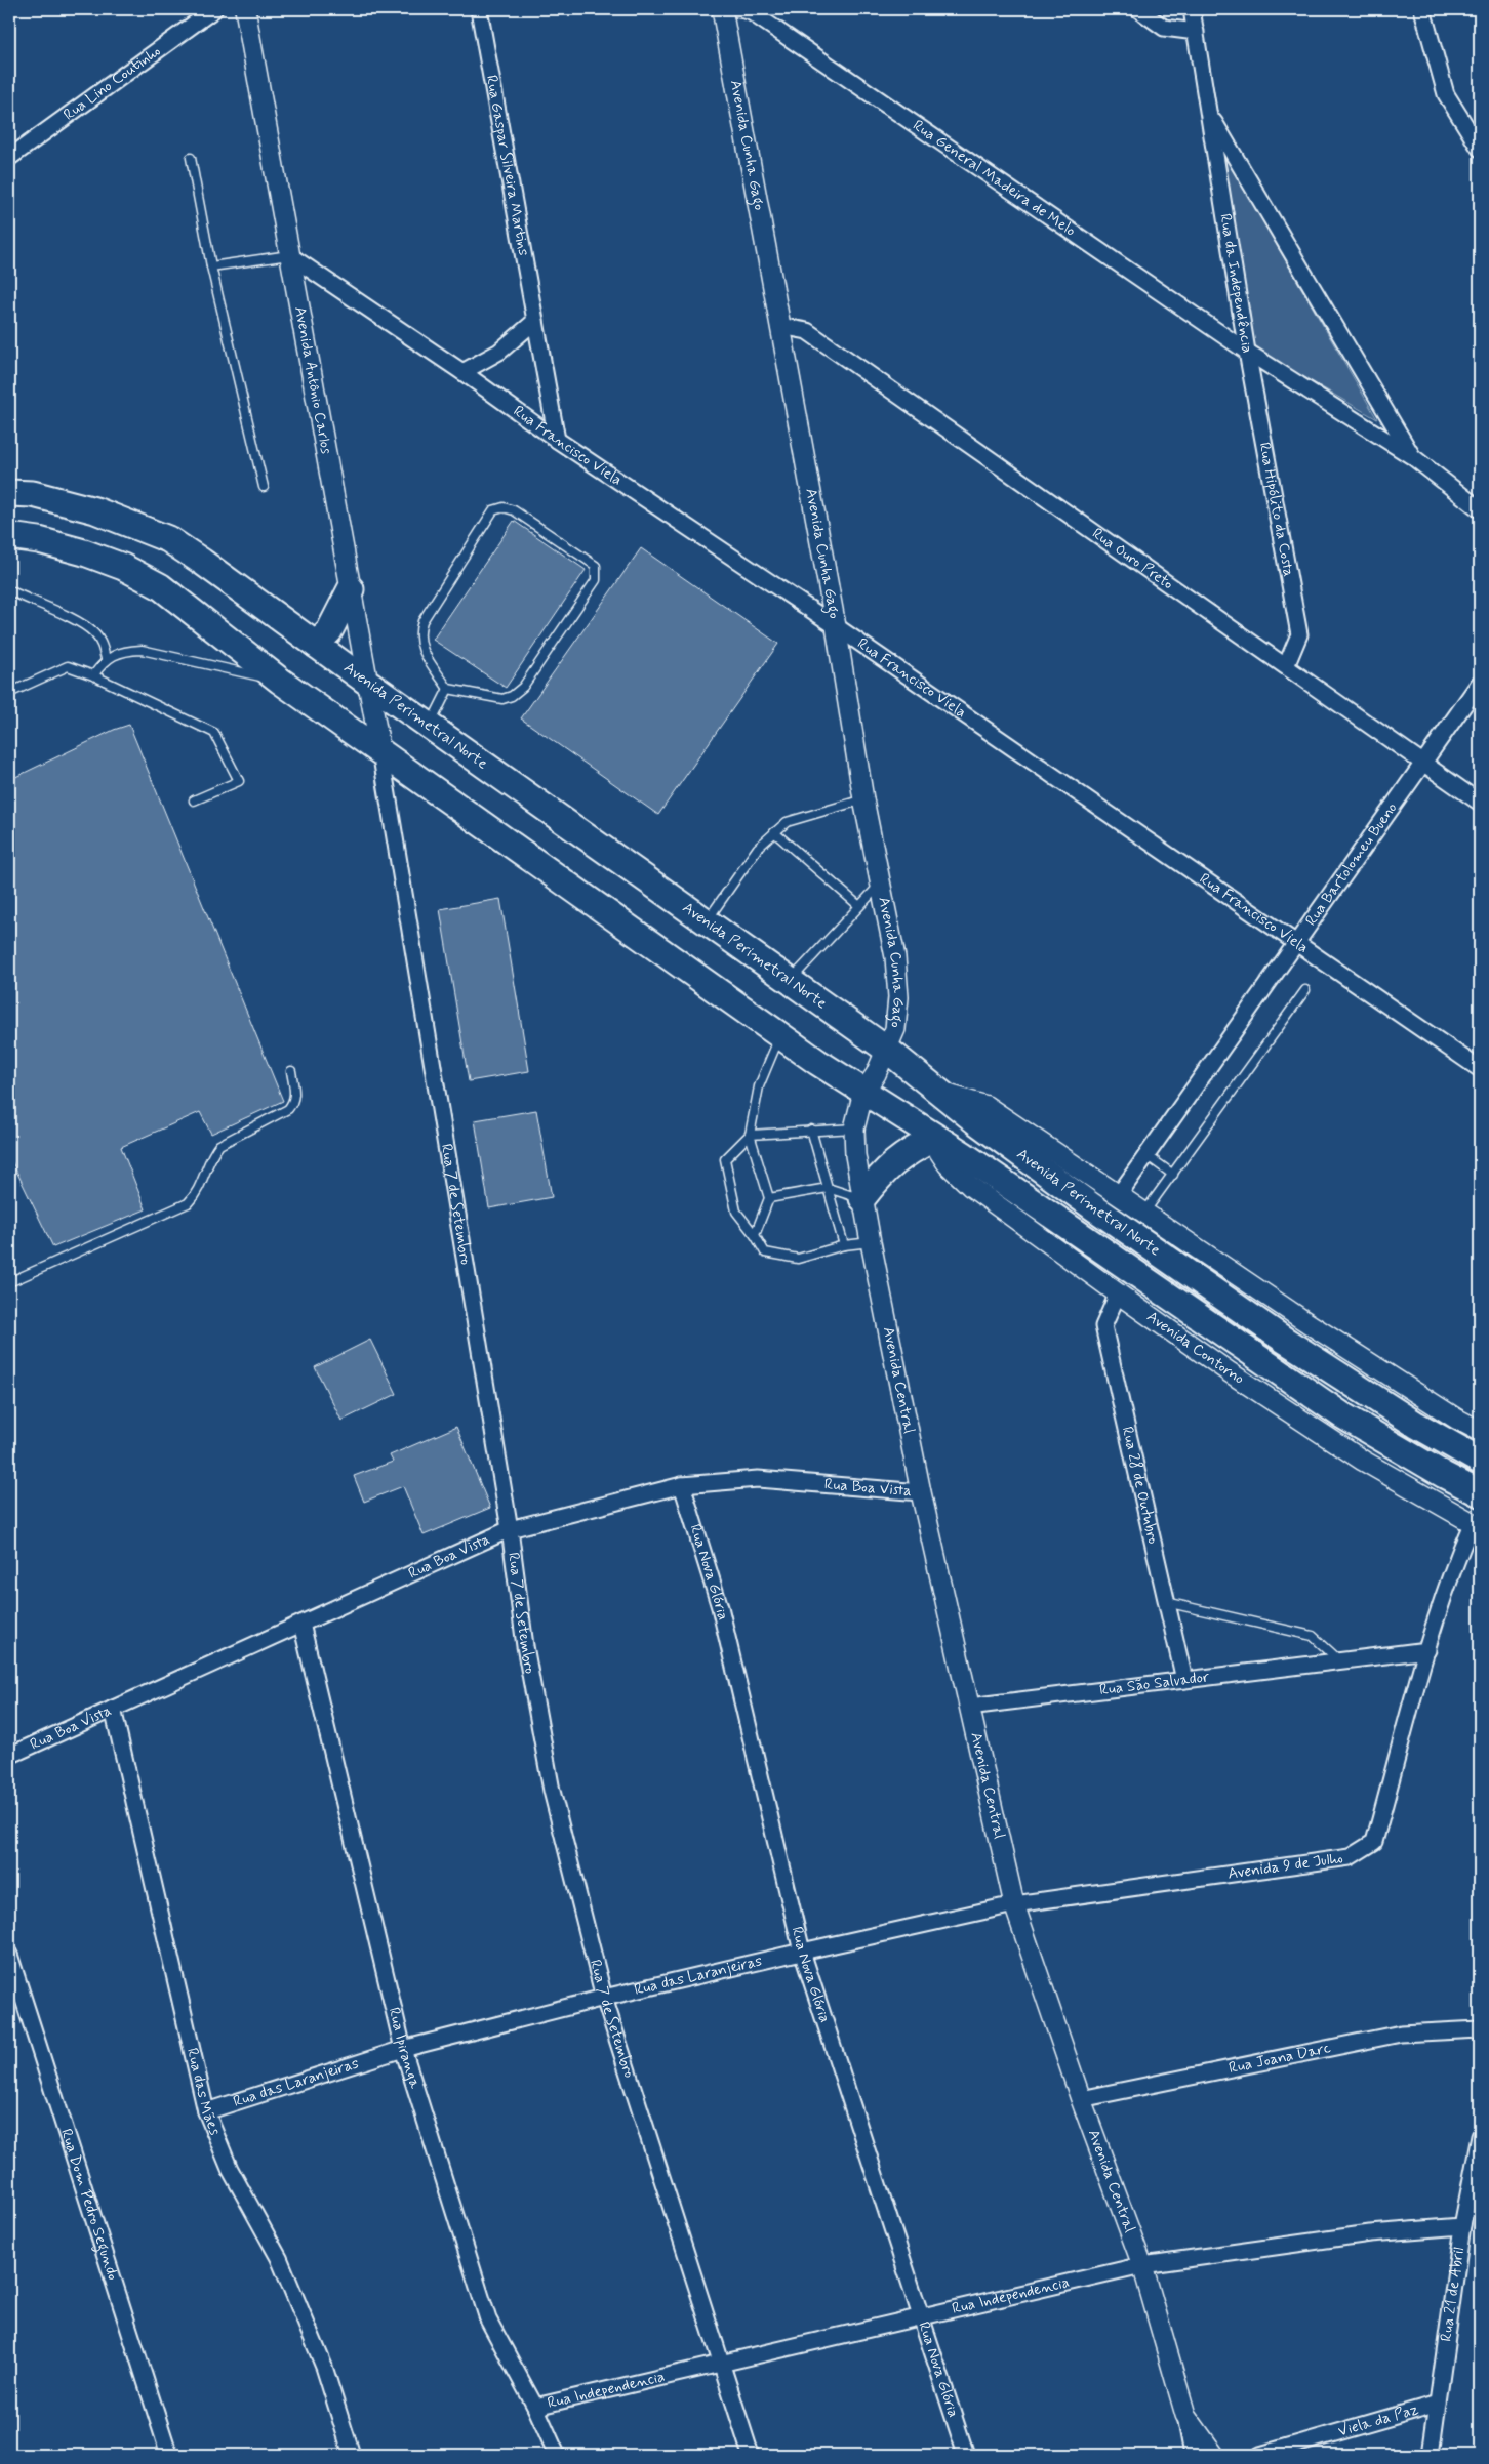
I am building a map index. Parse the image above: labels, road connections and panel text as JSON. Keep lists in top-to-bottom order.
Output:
{
  "streets": {
    "highway": ["Avenida Perimetral Norte"],
    "street": [
      "Rua Lino Coutinho",
      "Avenida Cunha Gago",
      "Rua Gaspar Silveira Martins",
      "Rua General Madeira de Melo",
      "Rua da Independência",
      "Avenida Antônio Carlos",
      "Rua Francisco Viela",
      "Rua Hipólito da Costa",
      "Rua Ouro Preto",
      "Rua Bartolomeu Bueno",
      "Rua 7 de Setembro",
      "Avenida Contorno",
      "Avenida Central",
      "Rua 28 de Outubro",
      "Rua Boa Vista",
      "Rua Nova Glória",
      "Rua São Salvador",
      "Avenida 9 de Julho",
      "Rua das Laranjeiras",
      "Rua Ipiranga",
      "Rua Joana Darc",
      "Rua das Mães",
      "Rua Dom Pedro Segundo",
      "Rua 21 de Abril",
      "Rua Independencia",
      "Viela da Paz"
    ]
  },
  "crossings": [
    ["Avenida Cunha Gago", "Rua Francisco Viela"],
    ["Avenida Cunha Gago", "Rua Ouro Preto"],
    ["Avenida Cunha Gago", "Avenida Perimetral Norte"],
    ["Avenida Cunha Gago", "Avenida Central"],
    ["Rua Gaspar Silveira Martins", "Rua Francisco Viela"],
    ["Rua General Madeira de Melo", "Rua da Independência"],
    ["Rua General Madeira de Melo", "Rua Hipólito da Costa"],
    ["Rua da Independência", "Rua Hipólito da Costa"],
    ["Avenida Antônio Carlos", "Rua Francisco Viela"],
    ["Avenida Antônio Carlos", "Avenida Perimetral Norte"],
    ["Avenida Antônio Carlos", "Rua 7 de Setembro"],
    ["Rua Francisco Viela", "Rua Bartolomeu Bueno"],
    ["Rua Hipólito da Costa", "Rua Ouro Preto"],
    ["Rua Ouro Preto", "Rua Bartolomeu Bueno"],
    ["Avenida Perimetral Norte", "Rua 7 de Setembro"],
    ["Avenida Perimetral Norte", "Avenida Contorno"],
    ["Avenida Perimetral Norte", "Avenida Central"],
    ["Rua 7 de Setembro", "Rua Boa Vista"],
    ["Rua 7 de Setembro", "Rua das Laranjeiras"],
    ["Rua 7 de Setembro", "Rua Independencia"],
    ["Avenida Contorno", "Rua 28 de Outubro"],
    ["Avenida Contorno", "Avenida 9 de Julho"],
    ["Avenida Central", "Rua Boa Vista"],
    ["Avenida Central", "Rua São Salvador"],
    ["Avenida Central", "Avenida 9 de Julho"],
    ["Avenida Central", "Rua das Laranjeiras"],
    ["Avenida Central", "Rua Joana Darc"],
    ["Avenida Central", "Rua Independencia"],
    ["Rua 28 de Outubro", "Rua São Salvador"],
    ["Rua Boa Vista", "Rua Nova Glória"],
    ["Rua Boa Vista", "Rua Ipiranga"],
    ["Rua Boa Vista", "Rua das Mães"],
    ["Rua Nova Glória", "Rua das Laranjeiras"],
    ["Rua Nova Glória", "Rua Independencia"],
    ["Rua São Salvador", "Avenida 9 de Julho"],
    ["Avenida 9 de Julho", "Rua das Laranjeiras"],
    ["Rua das Laranjeiras", "Rua Ipiranga"],
    ["Rua das Laranjeiras", "Rua das Mães"],
    ["Rua Ipiranga", "Rua Independencia"],
    ["Rua 21 de Abril", "Rua Independencia"],
    ["Rua 21 de Abril", "Viela da Paz"]
  ]
}
